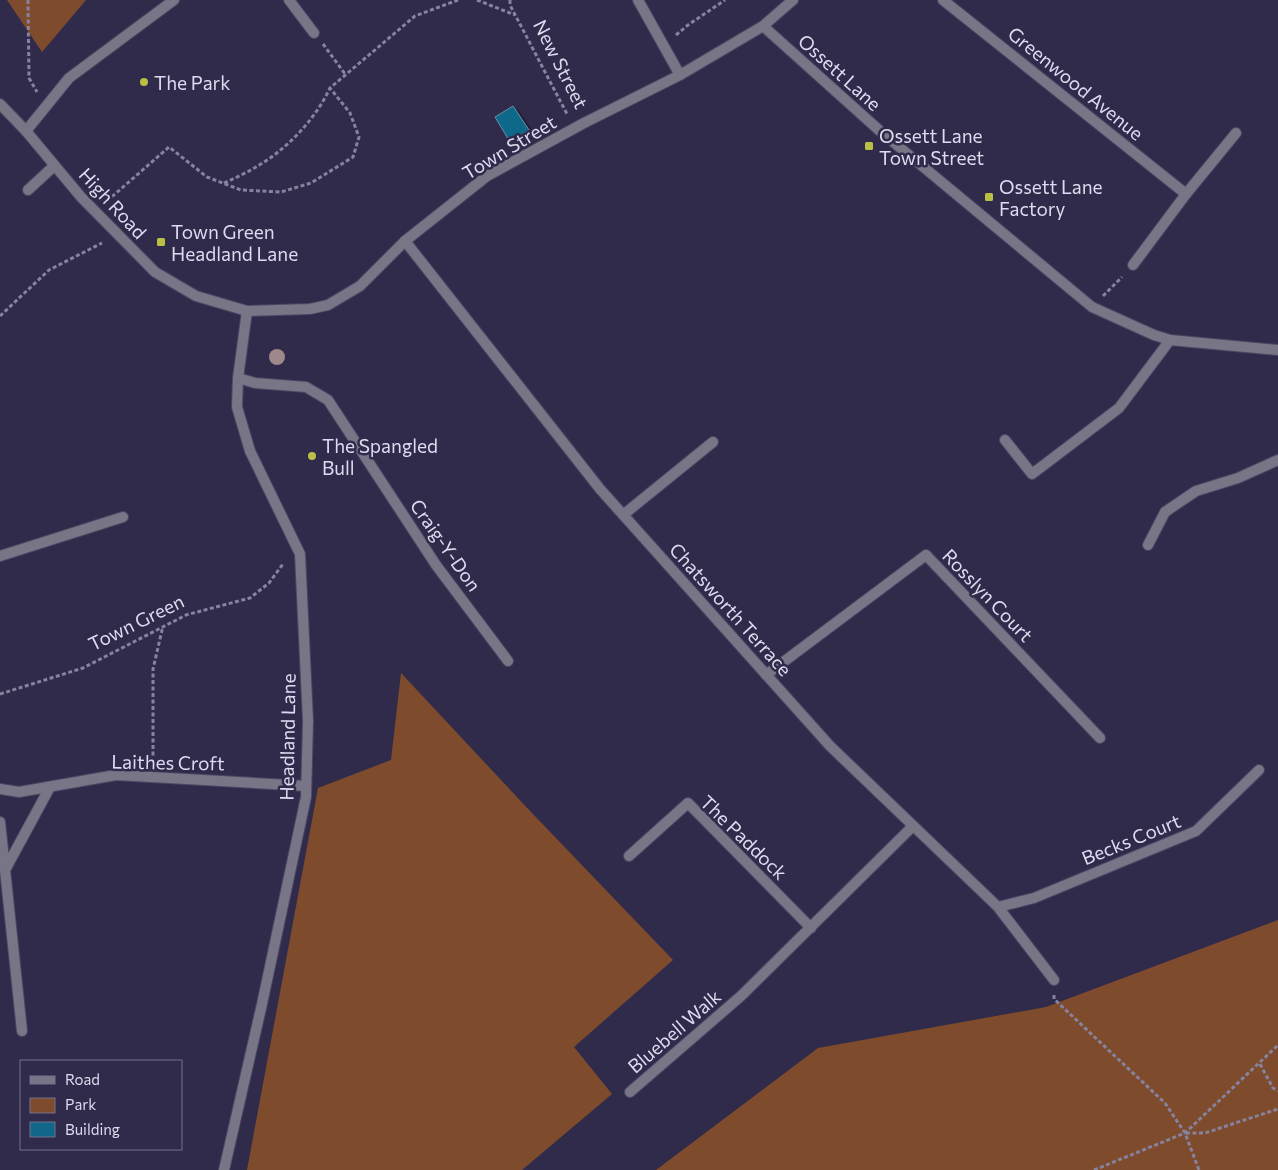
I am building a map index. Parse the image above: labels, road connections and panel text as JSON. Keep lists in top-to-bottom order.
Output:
{
  "streets": {
    "street": [
      "Ossett Lane",
      "Greenwood Avenue",
      "Town Street",
      "High Road",
      "Craig-Y-Don",
      "Rosslyn Court",
      "Chatsworth Terrace",
      "Headland Lane",
      "Laithes Croft",
      "The Paddock",
      "Becks Court",
      "Bluebell Walk"
    ],
    "path": ["New Street", "Town Green"]
  },
  "crossings": [
    ["New Street", "Town Street"],
    ["Ossett Lane", "Town Street"],
    ["Town Street", "High Road"],
    ["Town Street", "Chatsworth Terrace"],
    ["Town Street", "Headland Lane"],
    ["High Road", "Headland Lane"],
    ["Craig-Y-Don", "Headland Lane"],
    ["Rosslyn Court", "Chatsworth Terrace"],
    ["Chatsworth Terrace", "Becks Court"],
    ["Town Green", "Headland Lane"],
    ["Headland Lane", "Laithes Croft"],
    ["The Paddock", "Bluebell Walk"]
  ],
  "places": {
    "other": ["The Park", "The Spangled Bull"],
    "transit": ["Ossett Lane Town Street", "Ossett Lane Factory", "Town Green Headland Lane"]
  },
  "legend": ["Road", "Park", "Building"]
}
